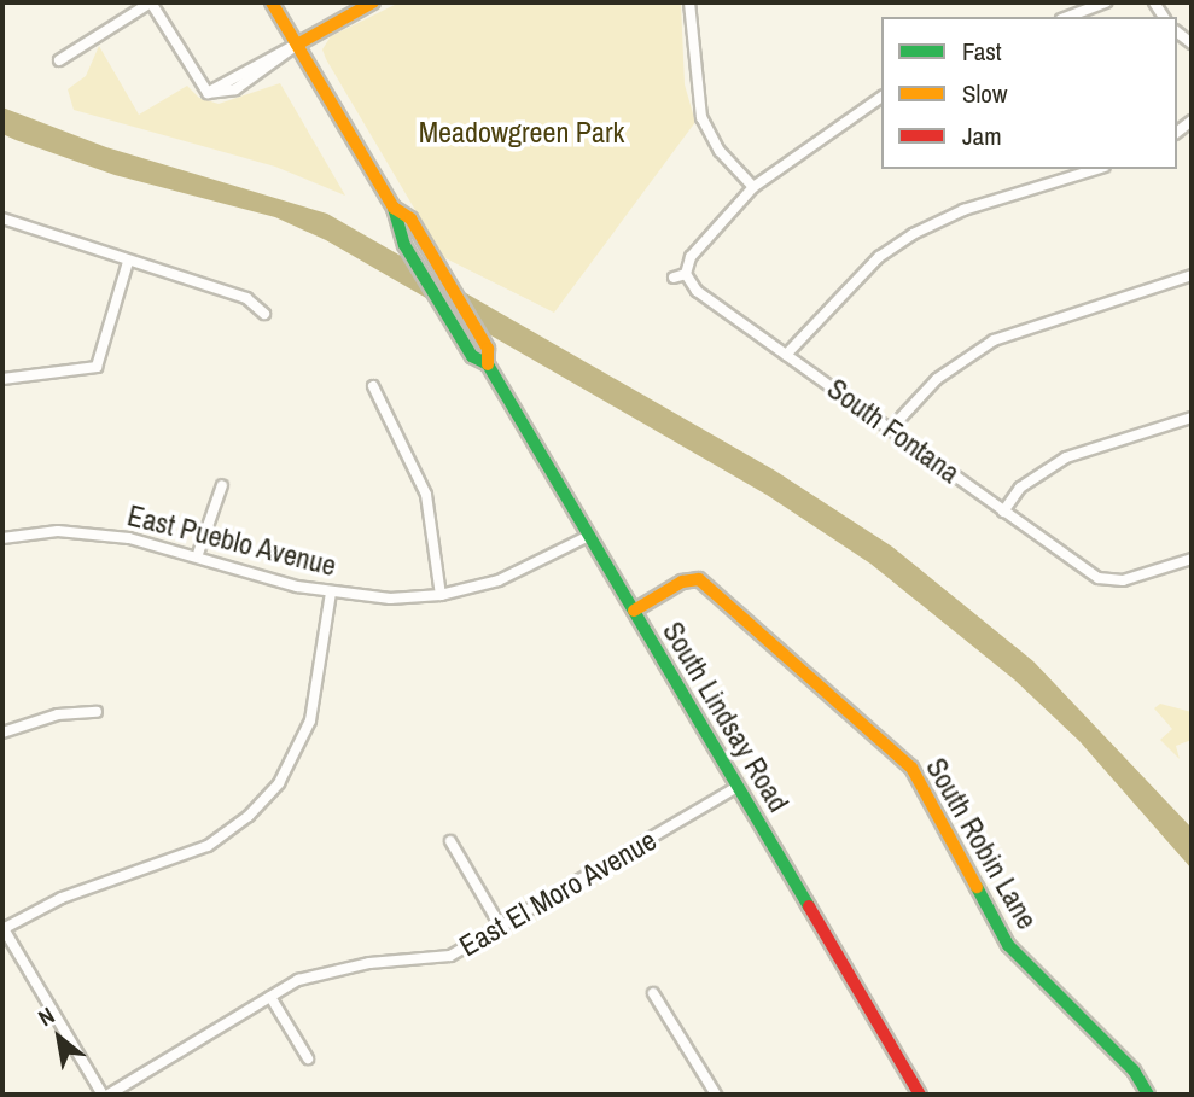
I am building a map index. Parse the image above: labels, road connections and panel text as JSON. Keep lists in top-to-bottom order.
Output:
{
  "streets": {
    "main road": ["South Lindsay Road", "South Robin Lane"],
    "street": ["South Fontana", "East Pueblo Avenue", "East El Moro Avenue"]
  },
  "crossings": [
    ["East Pueblo Avenue", "South Lindsay Road"],
    ["South Lindsay Road", "South Robin Lane"],
    ["South Lindsay Road", "East El Moro Avenue"]
  ],
  "parks": ["Meadowgreen Park"],
  "legend": ["Fast", "Slow", "Jam"],
  "north": "top left"
}
